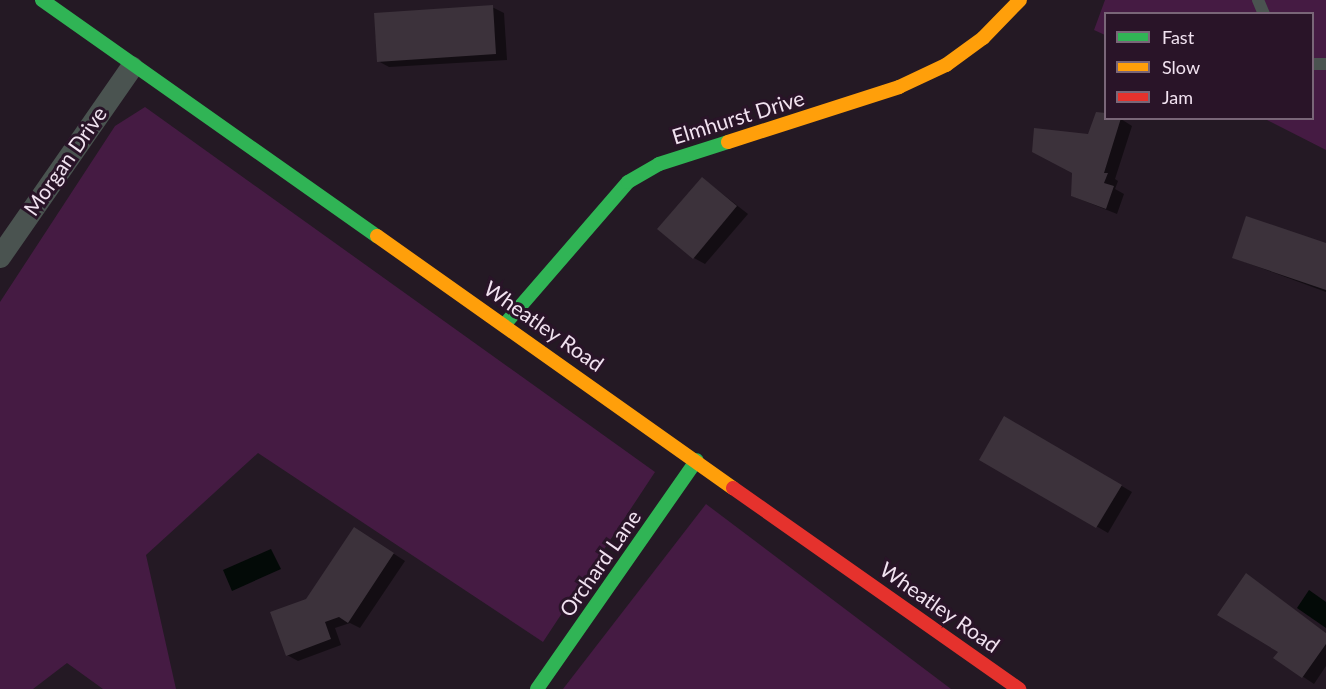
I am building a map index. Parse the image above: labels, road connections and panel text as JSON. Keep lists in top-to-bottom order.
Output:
{
  "streets": {
    "main road": ["Elmhurst Drive", "Wheatley Road", "Orchard Lane"],
    "street": ["Morgan Drive"]
  },
  "crossings": [
    ["Elmhurst Drive", "Wheatley Road"],
    ["Morgan Drive", "Wheatley Road"],
    ["Wheatley Road", "Orchard Lane"]
  ],
  "legend": ["Fast", "Slow", "Jam"]
}
